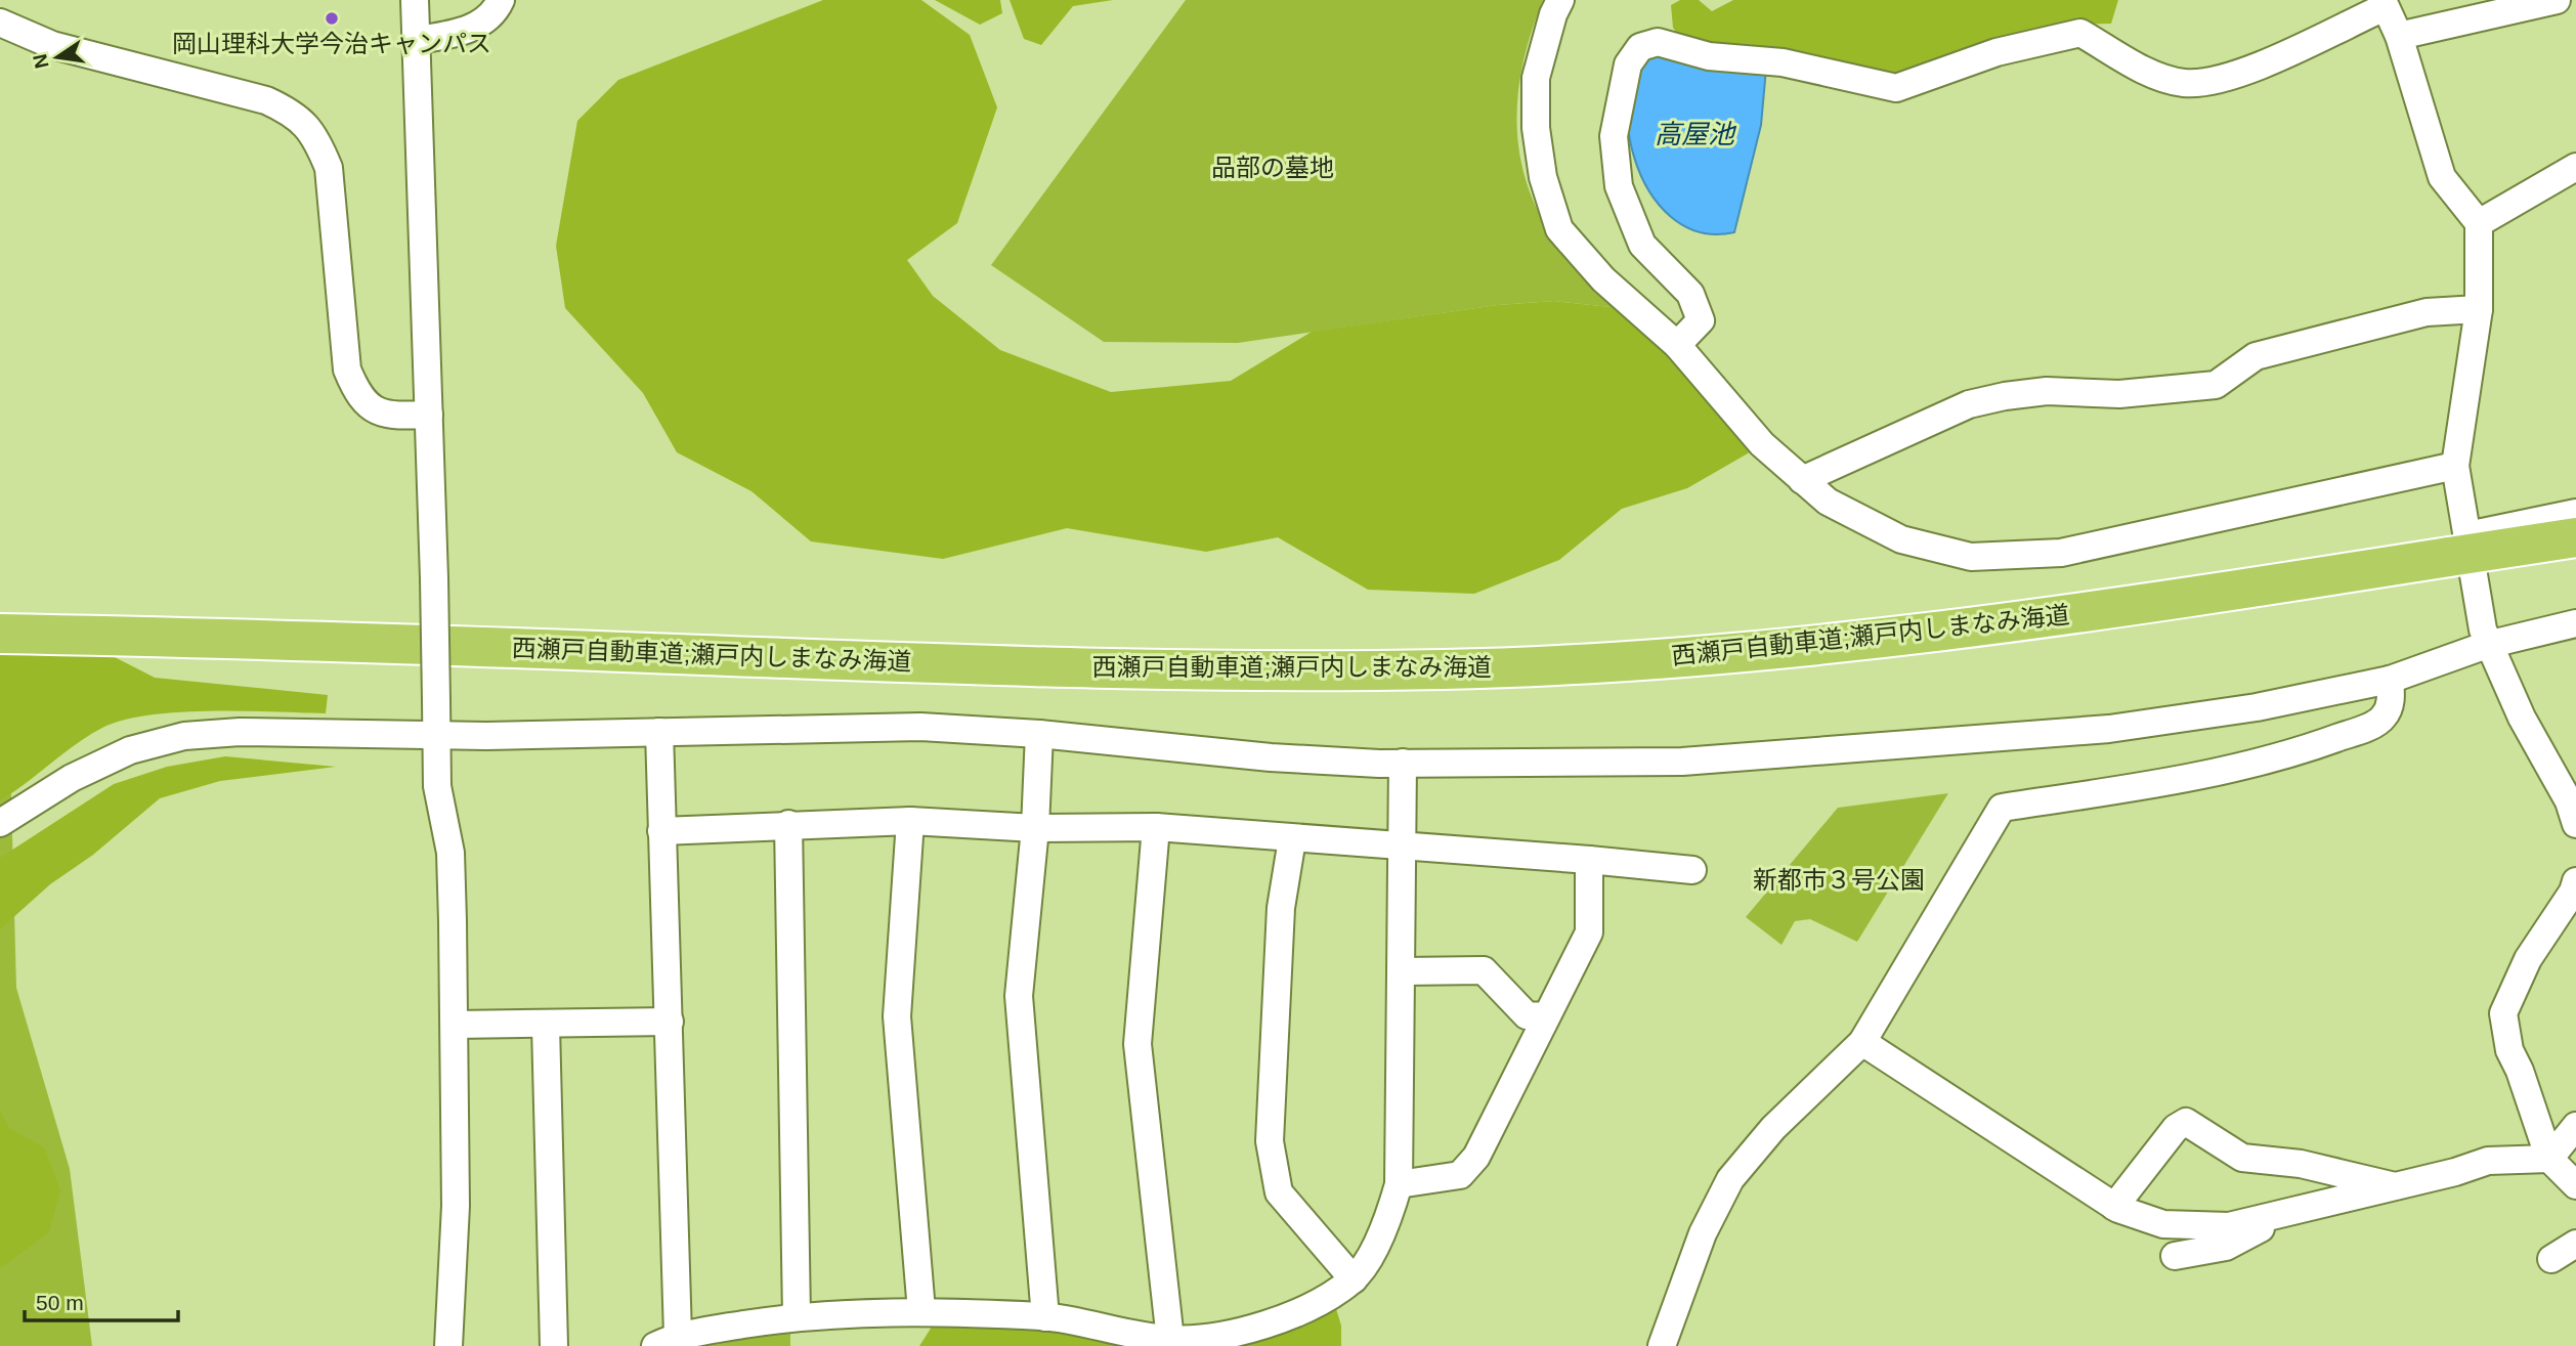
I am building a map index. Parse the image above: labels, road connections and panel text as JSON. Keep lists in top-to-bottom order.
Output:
{
  "streets": {
    "highway": ["西瀬戸自動車道;瀬戸内しまなみ海道"]
  },
  "water": ["高屋池"],
  "parks": ["品部の墓地", "新都市３号公園"],
  "places": ["岡山理科大学今治キャンパス"],
  "scale_bar": "50 m",
  "north": "left"
}
